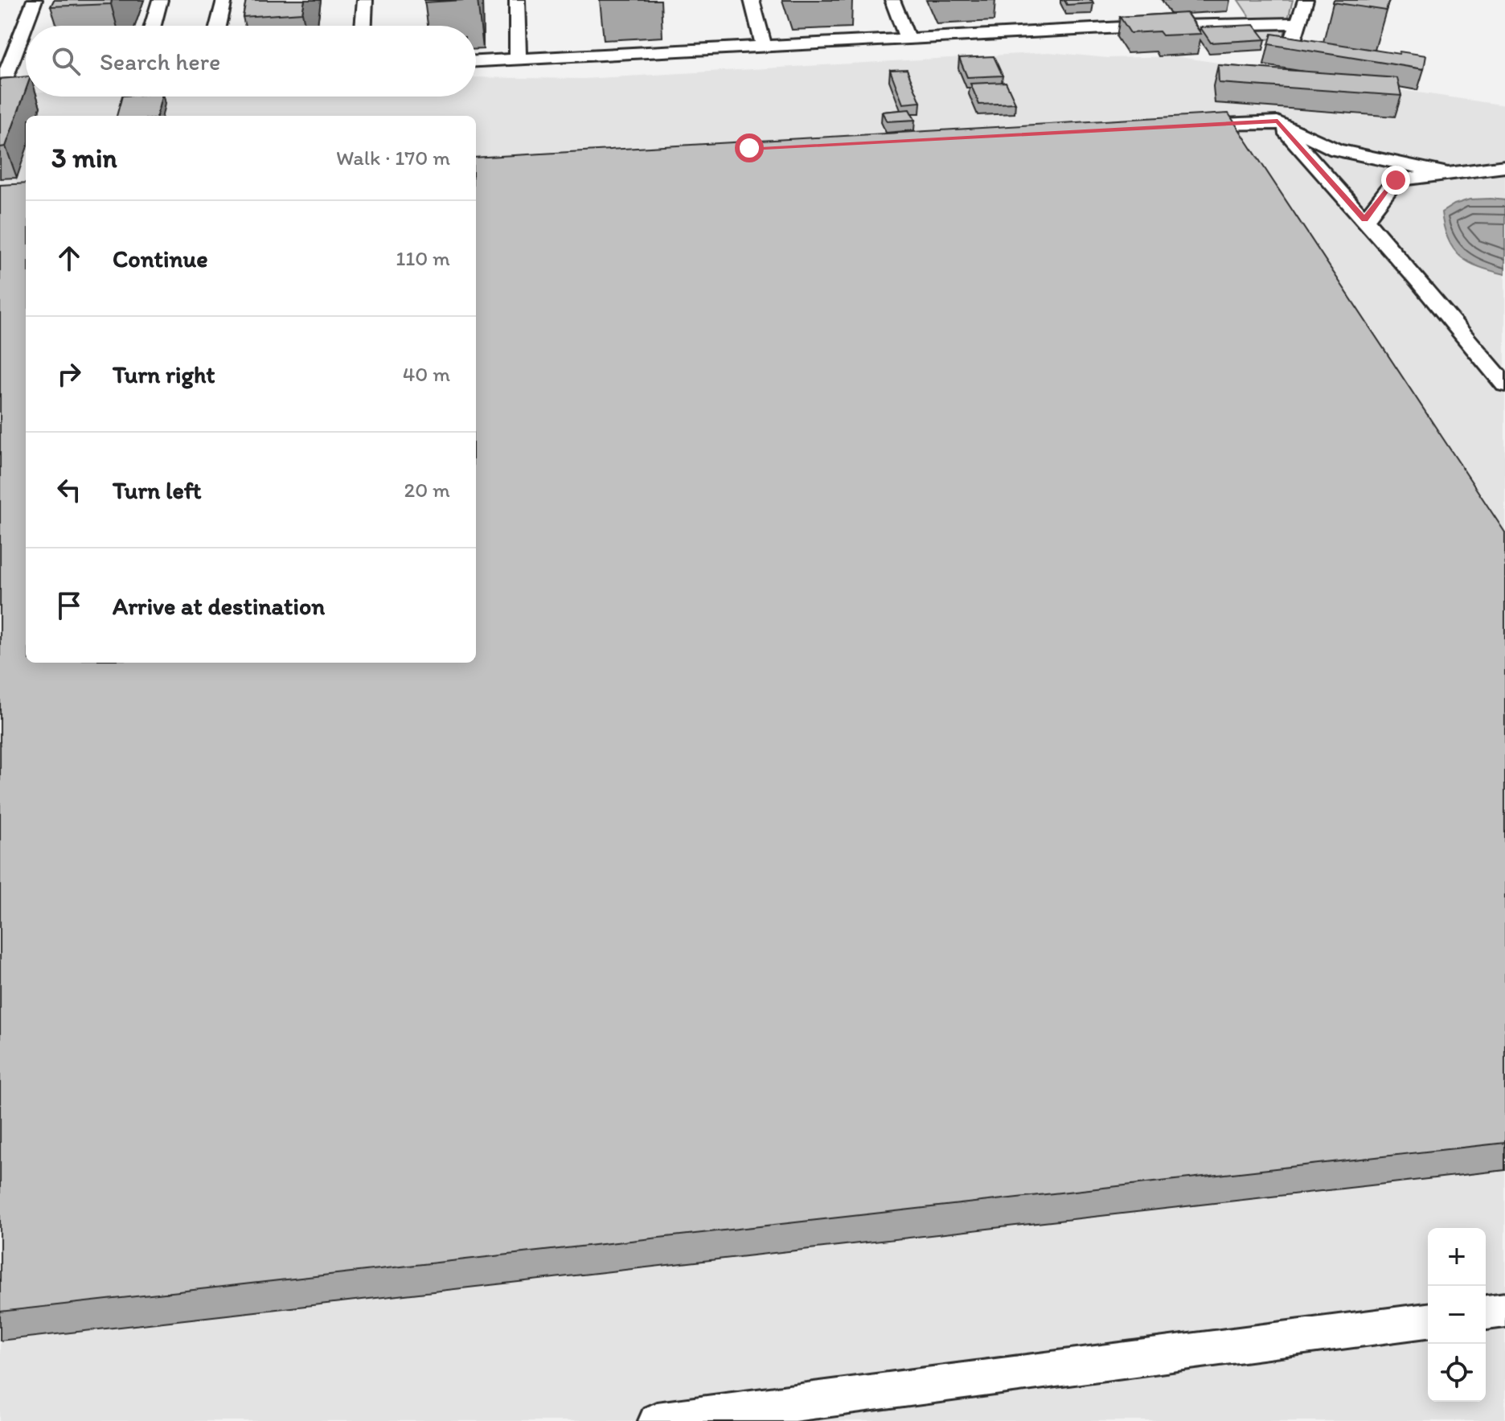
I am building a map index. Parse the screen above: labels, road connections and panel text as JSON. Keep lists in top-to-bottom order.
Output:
{
  "page": {
    "search": "Search here",
    "heading": ["3 min", "Walk · 170 m"],
    "list": [
      ["Continue", "110 m"],
      ["Turn right", "40 m"],
      ["Turn left", "20 m"],
      "Arrive at destination"
    ],
    "map_buttons": ["+", "−"]
  }
}
